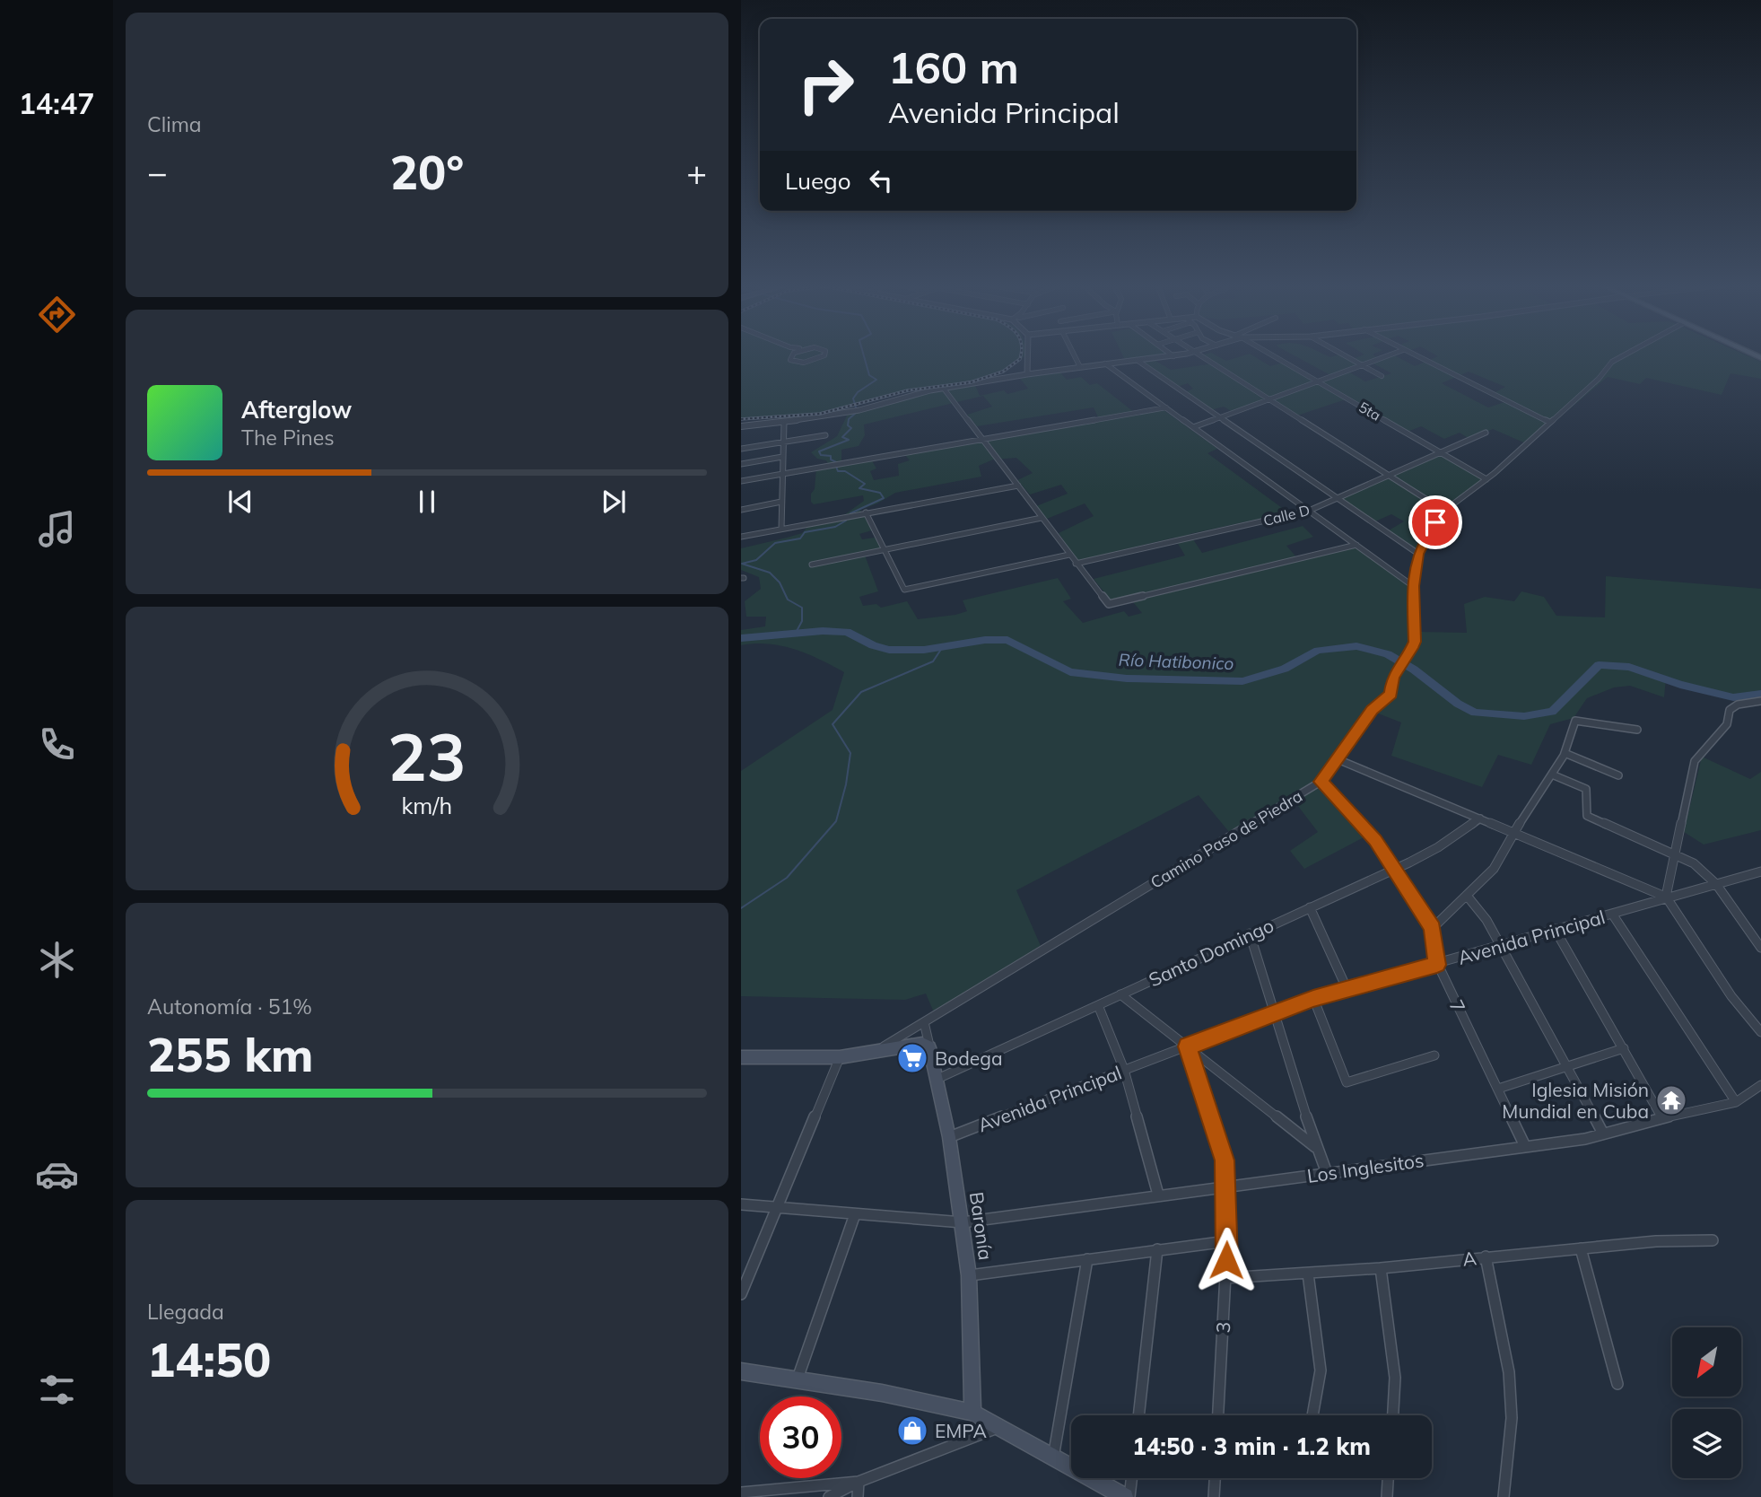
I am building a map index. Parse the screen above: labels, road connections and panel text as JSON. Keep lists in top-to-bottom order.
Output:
{
  "streets": {
    "main road": ["Baronía"],
    "street": [
      "5ta",
      "Calle D",
      "Camino Paso de Piedra",
      "Avenida Principal",
      "Santo Domingo",
      "7",
      "Los Inglesitos",
      "A",
      "3"
    ]
  },
  "crossings": [
    ["5ta", "Calle D"],
    ["5ta", "Camino Paso de Piedra"],
    ["Camino Paso de Piedra", "7"],
    ["Avenida Principal", "7"],
    ["Avenida Principal", "Baronía"],
    ["Avenida Principal", "3"],
    ["Santo Domingo", "7"],
    ["Santo Domingo", "Baronía"],
    ["7", "Los Inglesitos"],
    ["Los Inglesitos", "Baronía"],
    ["Los Inglesitos", "3"],
    ["A", "3"]
  ],
  "water": ["Río Hatibonico"],
  "places": {
    "supermarket": ["Bodega"],
    "temple": ["Iglesia Misión Mundial en Cuba"],
    "shop": ["EMPA"]
  },
  "north": "bottom left",
  "page": {
    "tabs": "14:47",
    "tile": [
      "Clima",
      ["Autonomía · 51%", "255 km"],
      ["Llegada", "14:50"]
    ],
    "turn": ["160 m", "Avenida Principal"],
    "heat": ["−", "20°", "+"],
    "then": "Luego",
    "song": ["Afterglow", "The Pines"],
    "limit": "30",
    "trip": "14:50 · 3 min · 1.2 km",
    "gauge": ["23", "km/h"]
  }
}
